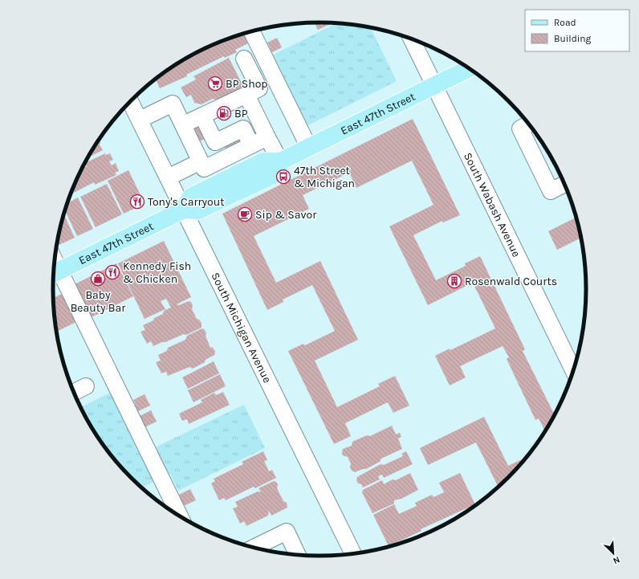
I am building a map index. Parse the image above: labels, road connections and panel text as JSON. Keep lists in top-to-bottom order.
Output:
{
  "streets": {
    "main road": ["East 47th Street"],
    "street": ["South Wabash Avenue", "South Michigan Avenue"]
  },
  "crossings": [
    ["East 47th Street", "South Wabash Avenue"],
    ["East 47th Street", "South Michigan Avenue"]
  ],
  "places": {
    "supermarket": ["BP Shop"],
    "fuel station": ["BP"],
    "bus stop": ["47th Street & Michigan"],
    "restaurant": ["Tony's Carryout", "Kennedy Fish & Chicken"],
    "cafe": ["Sip & Savor"],
    "shop": ["Baby Beauty Bar"],
    "building": ["Rosenwald Courts"]
  },
  "legend": ["Road", "Building"],
  "north": "bottom right"
}
